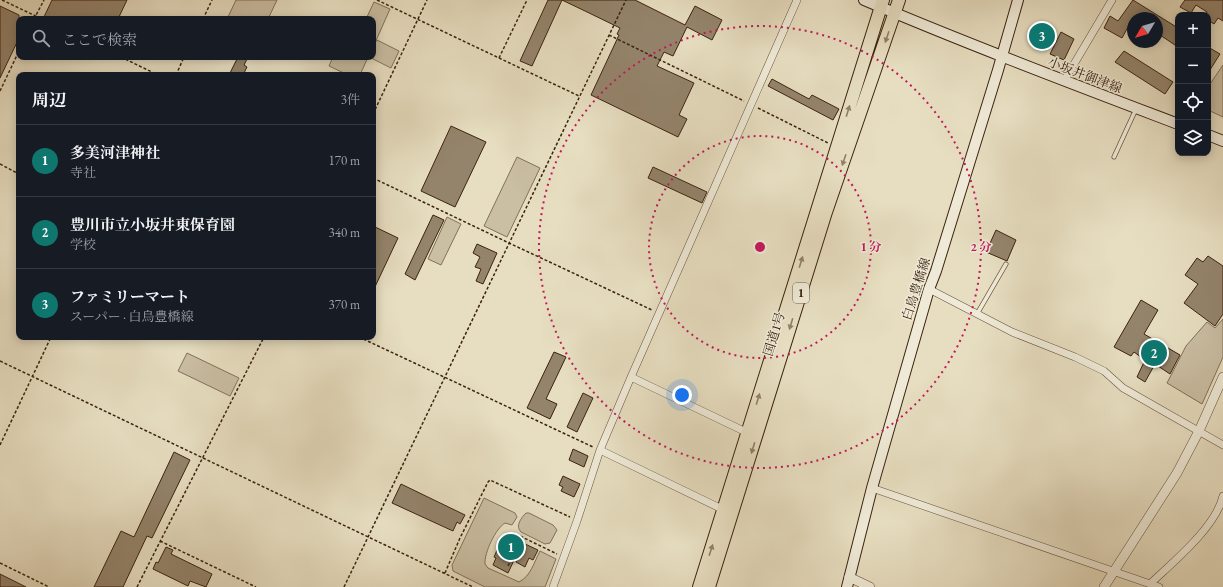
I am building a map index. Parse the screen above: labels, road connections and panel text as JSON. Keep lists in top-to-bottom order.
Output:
{
  "streets": {
    "highway": ["1", "国道1号"],
    "main road": ["小坂井御津線", "白鳥豊橋線"]
  },
  "crossings": [
    ["小坂井御津線", "白鳥豊橋線"],
    ["小坂井御津線", "国道1号"]
  ],
  "north": "bottom left",
  "page": {
    "map_buttons": ["+", "−"],
    "search": "ここで検索",
    "pins": ["3", "2", "1"],
    "heading": ["周辺", "3件"],
    "list": [
      {
        "mark": "1",
        "name": "多美河津神社",
        "note": "寺社",
        "value": "170 m"
      },
      {
        "mark": "2",
        "name": "豊川市立小坂井東保育園",
        "note": "学校",
        "value": "340 m"
      },
      {
        "mark": "3",
        "name": "ファミリーマート",
        "note": "スーパー · 白鳥豊橋線",
        "value": "370 m"
      }
    ]
  },
  "rings": ["1 分", "2 分"]
}
